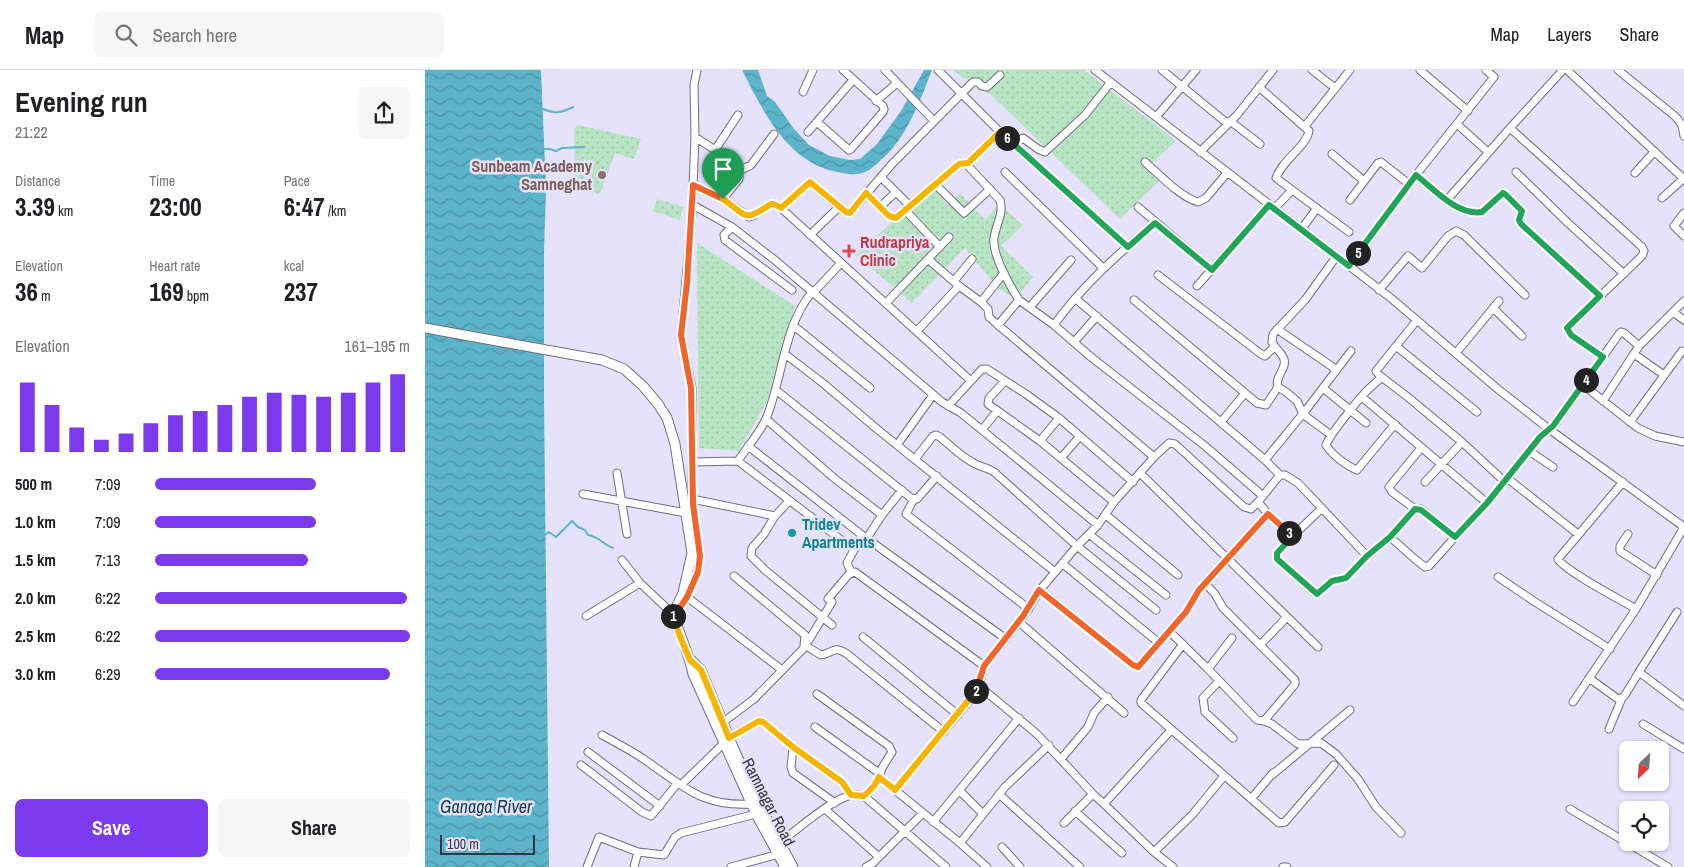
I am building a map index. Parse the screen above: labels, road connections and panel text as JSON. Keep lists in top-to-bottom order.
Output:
{
  "streets": {
    "main road": ["Ramnagar Road"]
  },
  "water": ["Ganaga River"],
  "places": {
    "other": ["Sunbeam Academy Samneghat", "Tridev Apartments"],
    "health": ["Rudrapriya Clinic"]
  },
  "scale_bar": "100 m",
  "north": "bottom left",
  "page": {
    "header": "Map",
    "search": "Search here",
    "nav": ["Map", "Layers", "Share"],
    "heading": ["Evening run", "21:22"],
    "pins": [
      "6",
      "5",
      "4",
      "3",
      "1",
      "2"
    ],
    "stats": [
      ["Distance", "3.39 km"],
      ["Time", "23:00"],
      ["Pace", "6:47 /km"],
      ["Elevation", "36 m"],
      ["Heart rate", "169 bpm"],
      ["kcal", "237"]
    ],
    "chart": ["Elevation", "161–195 m"],
    "list": [
      {
        "name": "500 m",
        "note": "7:09"
      },
      {
        "name": "1.0 km",
        "note": "7:09"
      },
      {
        "name": "1.5 km",
        "note": "7:13"
      },
      {
        "name": "2.0 km",
        "note": "6:22"
      },
      {
        "name": "2.5 km",
        "note": "6:22"
      },
      {
        "name": "3.0 km",
        "note": "6:29"
      }
    ],
    "buttons": ["Save", "Share"],
    "scale": "100 m"
  }
}
